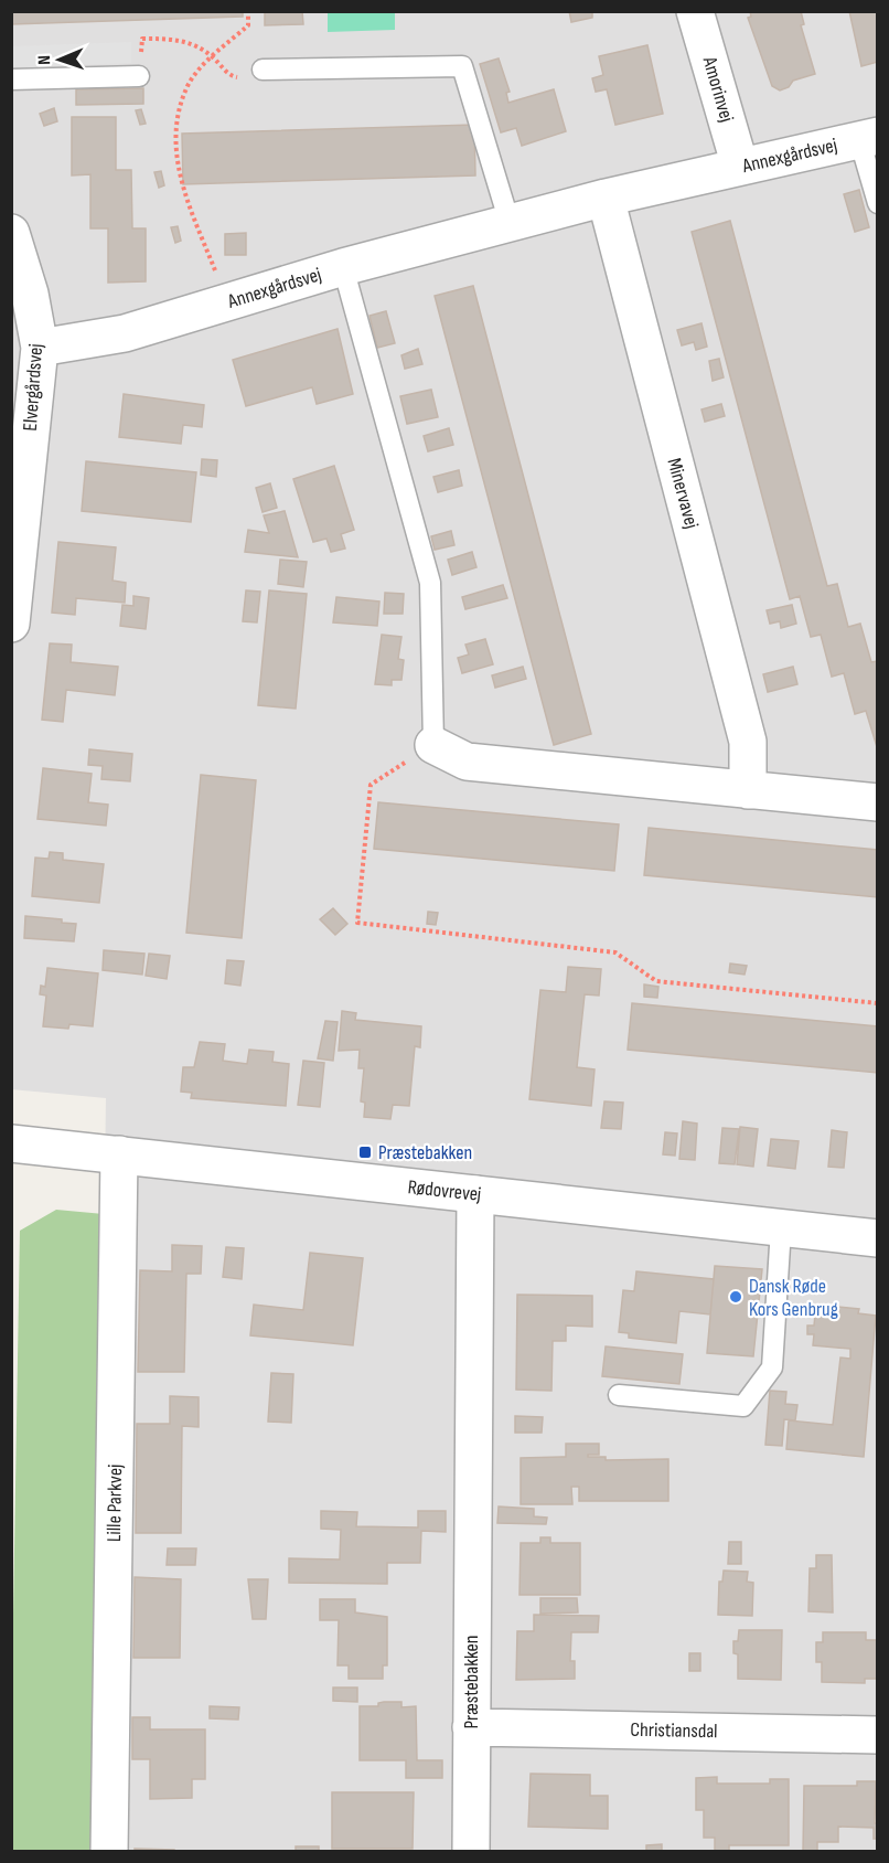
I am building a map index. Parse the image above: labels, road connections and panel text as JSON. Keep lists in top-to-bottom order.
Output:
{
  "streets": {
    "street": [
      "Amorinvej",
      "Annexgårdsvej",
      "Elvergårdsvej",
      "Minervavej",
      "Rødovrevej",
      "Lille Parkvej",
      "Præstebakken",
      "Christiansdal"
    ]
  },
  "crossings": [
    ["Amorinvej", "Annexgårdsvej"],
    ["Annexgårdsvej", "Elvergårdsvej"],
    ["Annexgårdsvej", "Minervavej"],
    ["Rødovrevej", "Lille Parkvej"],
    ["Rødovrevej", "Præstebakken"],
    ["Præstebakken", "Christiansdal"]
  ],
  "places": {
    "transit": ["Præstebakken"],
    "other": ["Dansk Røde Kors Genbrug"]
  },
  "north": "left"
}
